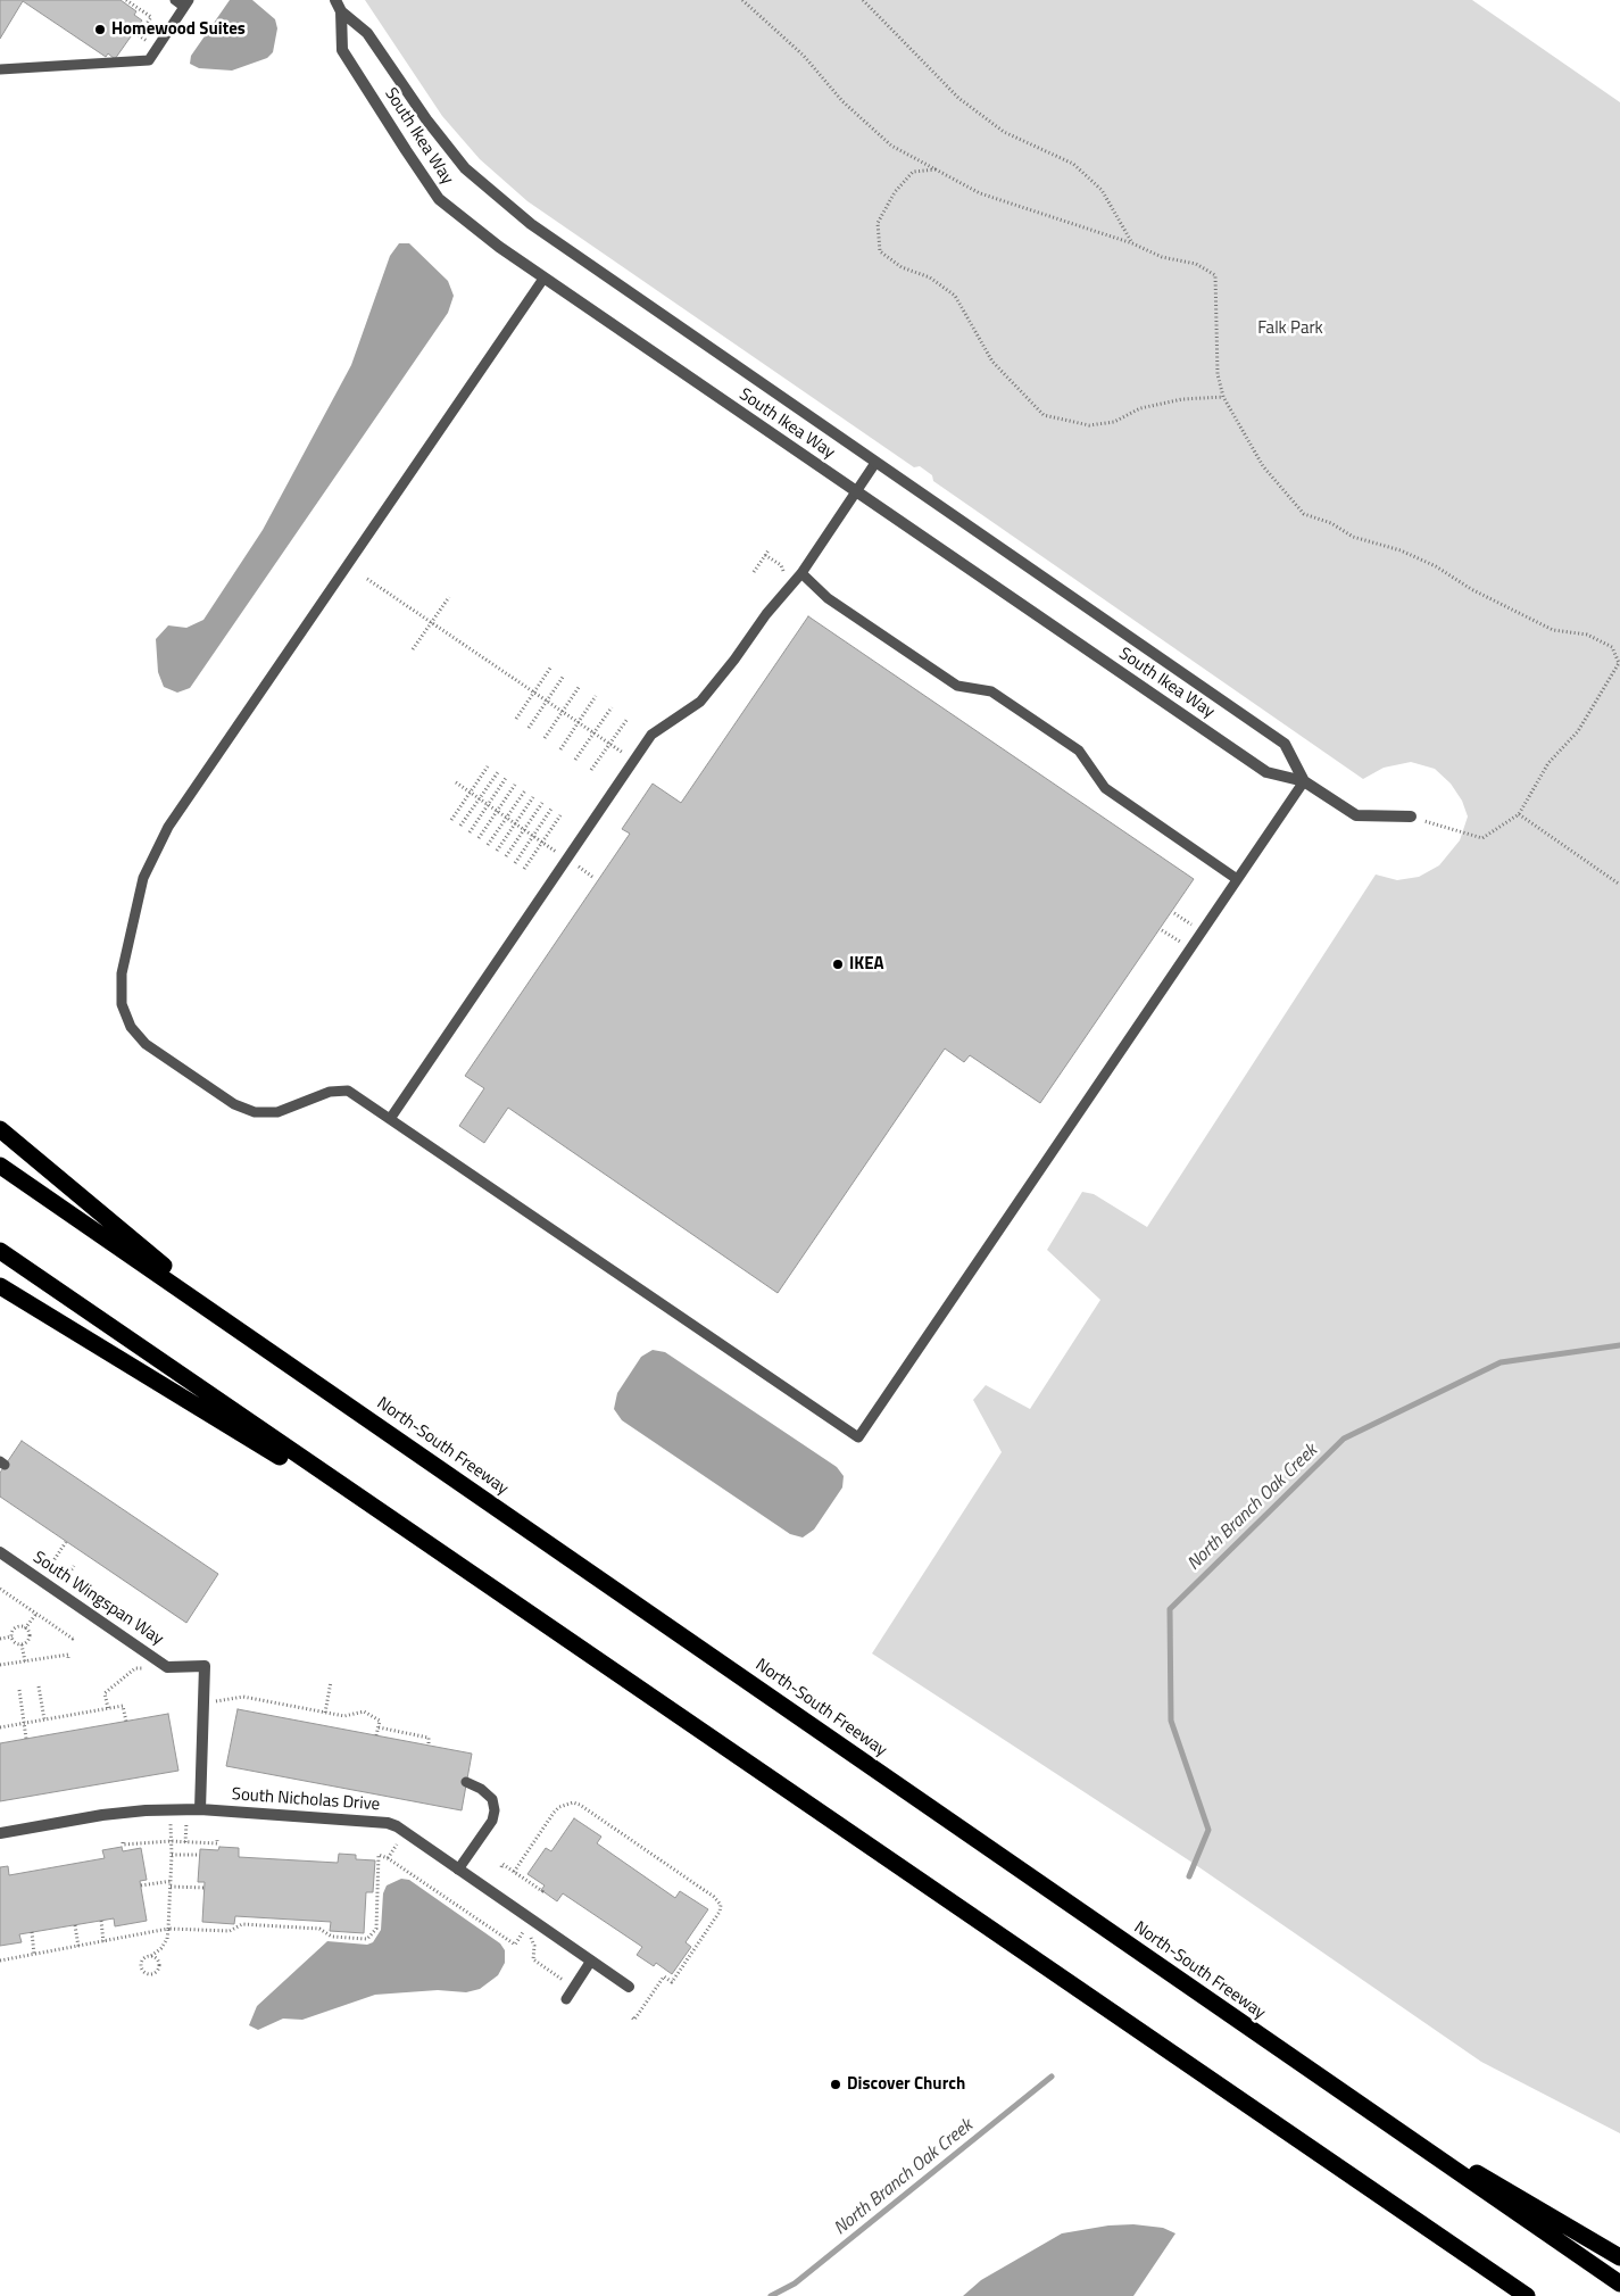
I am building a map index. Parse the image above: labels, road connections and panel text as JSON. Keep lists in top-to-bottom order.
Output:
{
  "streets": {
    "highway": ["North-South Freeway"],
    "street": ["South Ikea Way", "South Wingspan Way", "South Nicholas Drive"]
  },
  "crossings": [
    ["South Wingspan Way", "South Nicholas Drive"]
  ],
  "water": ["North Branch Oak Creek"],
  "parks": ["Falk Park"],
  "places": ["Homewood Suites", "IKEA", "Discover Church"]
}
